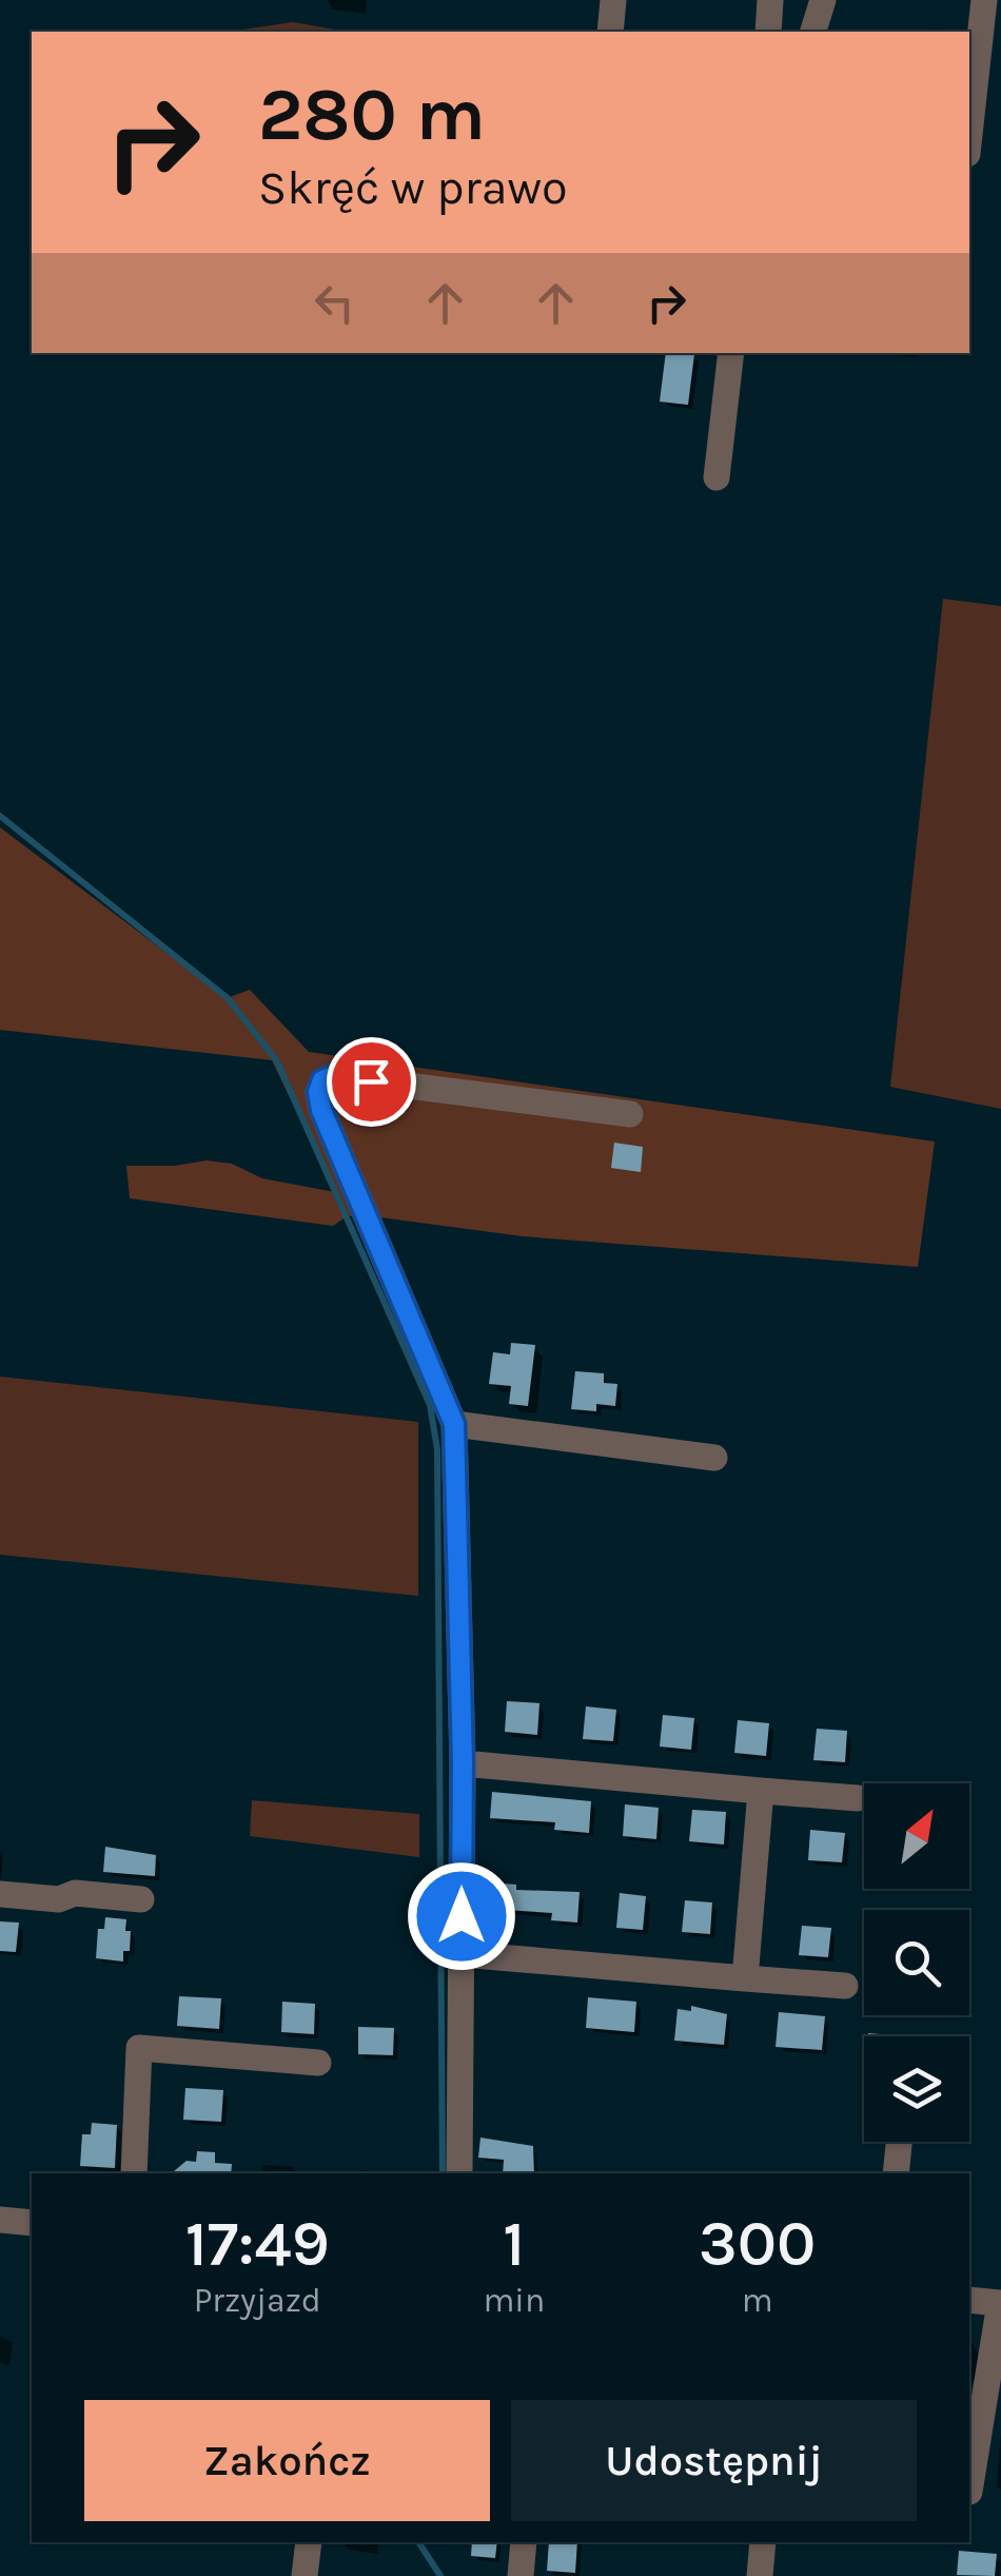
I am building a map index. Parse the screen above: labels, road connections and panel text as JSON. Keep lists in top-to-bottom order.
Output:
{
  "north": "top right",
  "page": {
    "turn": ["280 m", "Skręć w prawo"],
    "eta": [
      "17:49",
      "Przyjazd",
      "1",
      "min",
      "300",
      "m"
    ],
    "buttons": ["Zakończ", "Udostępnij"]
  }
}
